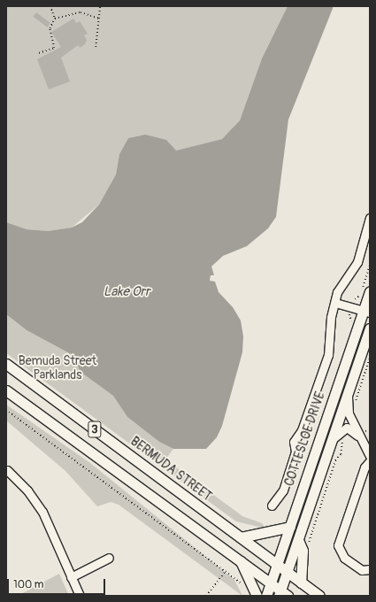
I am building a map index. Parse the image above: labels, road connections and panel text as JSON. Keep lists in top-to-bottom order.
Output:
{
  "streets": {
    "main road": ["3", "COTTESLOE DRIVE", "BERMUDA STREET"]
  },
  "crossings": [
    ["3", "COTTESLOE DRIVE"],
    ["COTTESLOE DRIVE", "BERMUDA STREET"]
  ],
  "water": ["Lake Orr"],
  "parks": ["Bemuda Street Parklands"],
  "scale_bar": "100 m"
}
